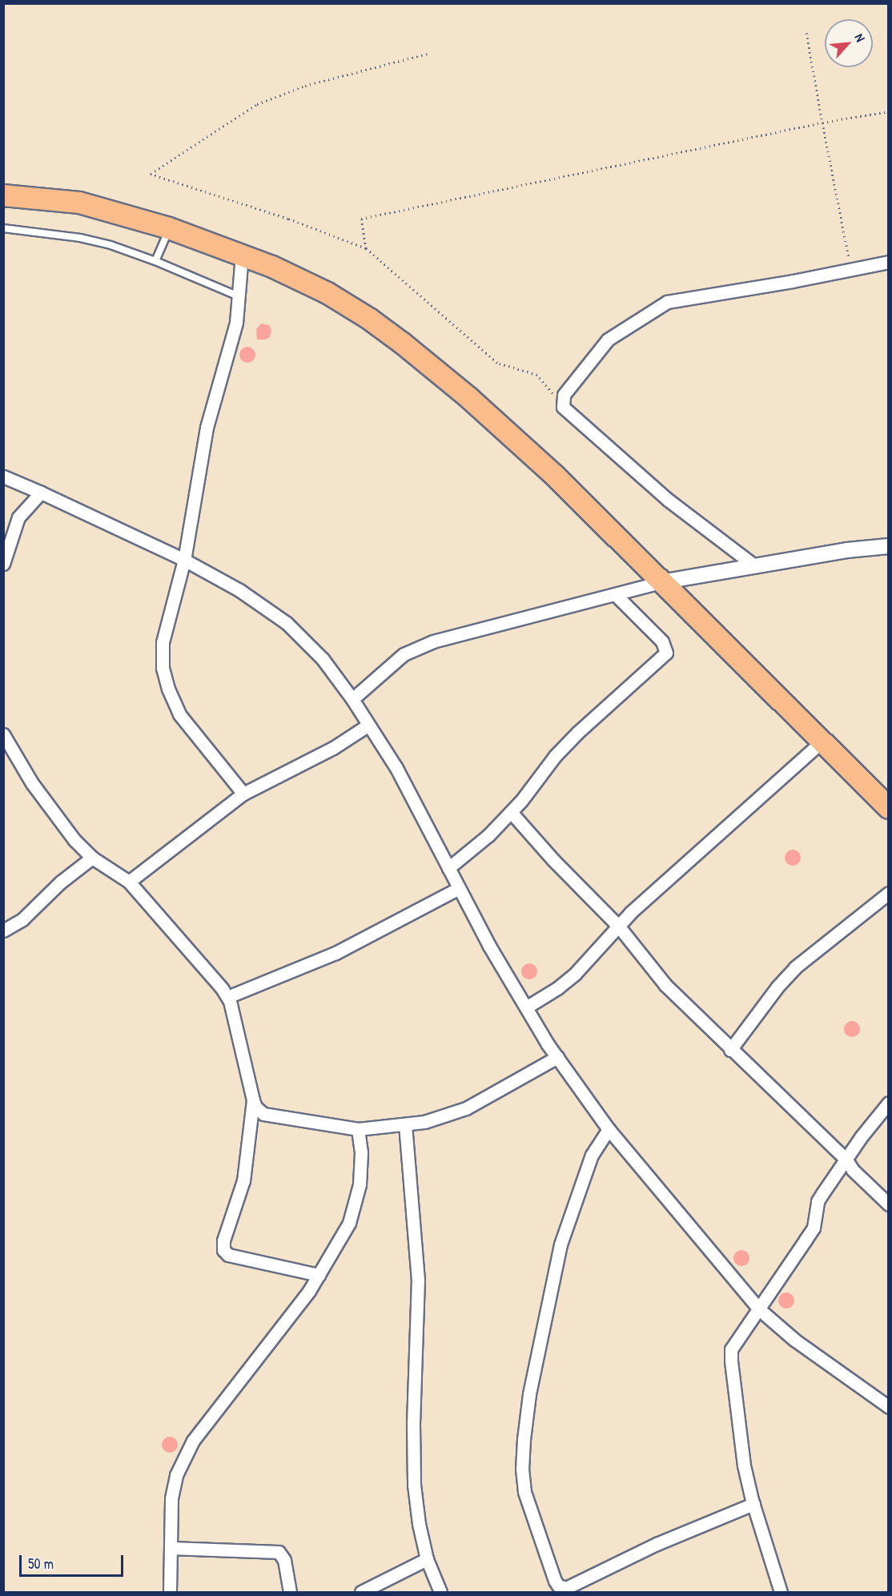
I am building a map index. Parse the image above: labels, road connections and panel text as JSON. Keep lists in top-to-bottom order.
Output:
{
  "scale_bar": "50 m",
  "north": "top right"
}
